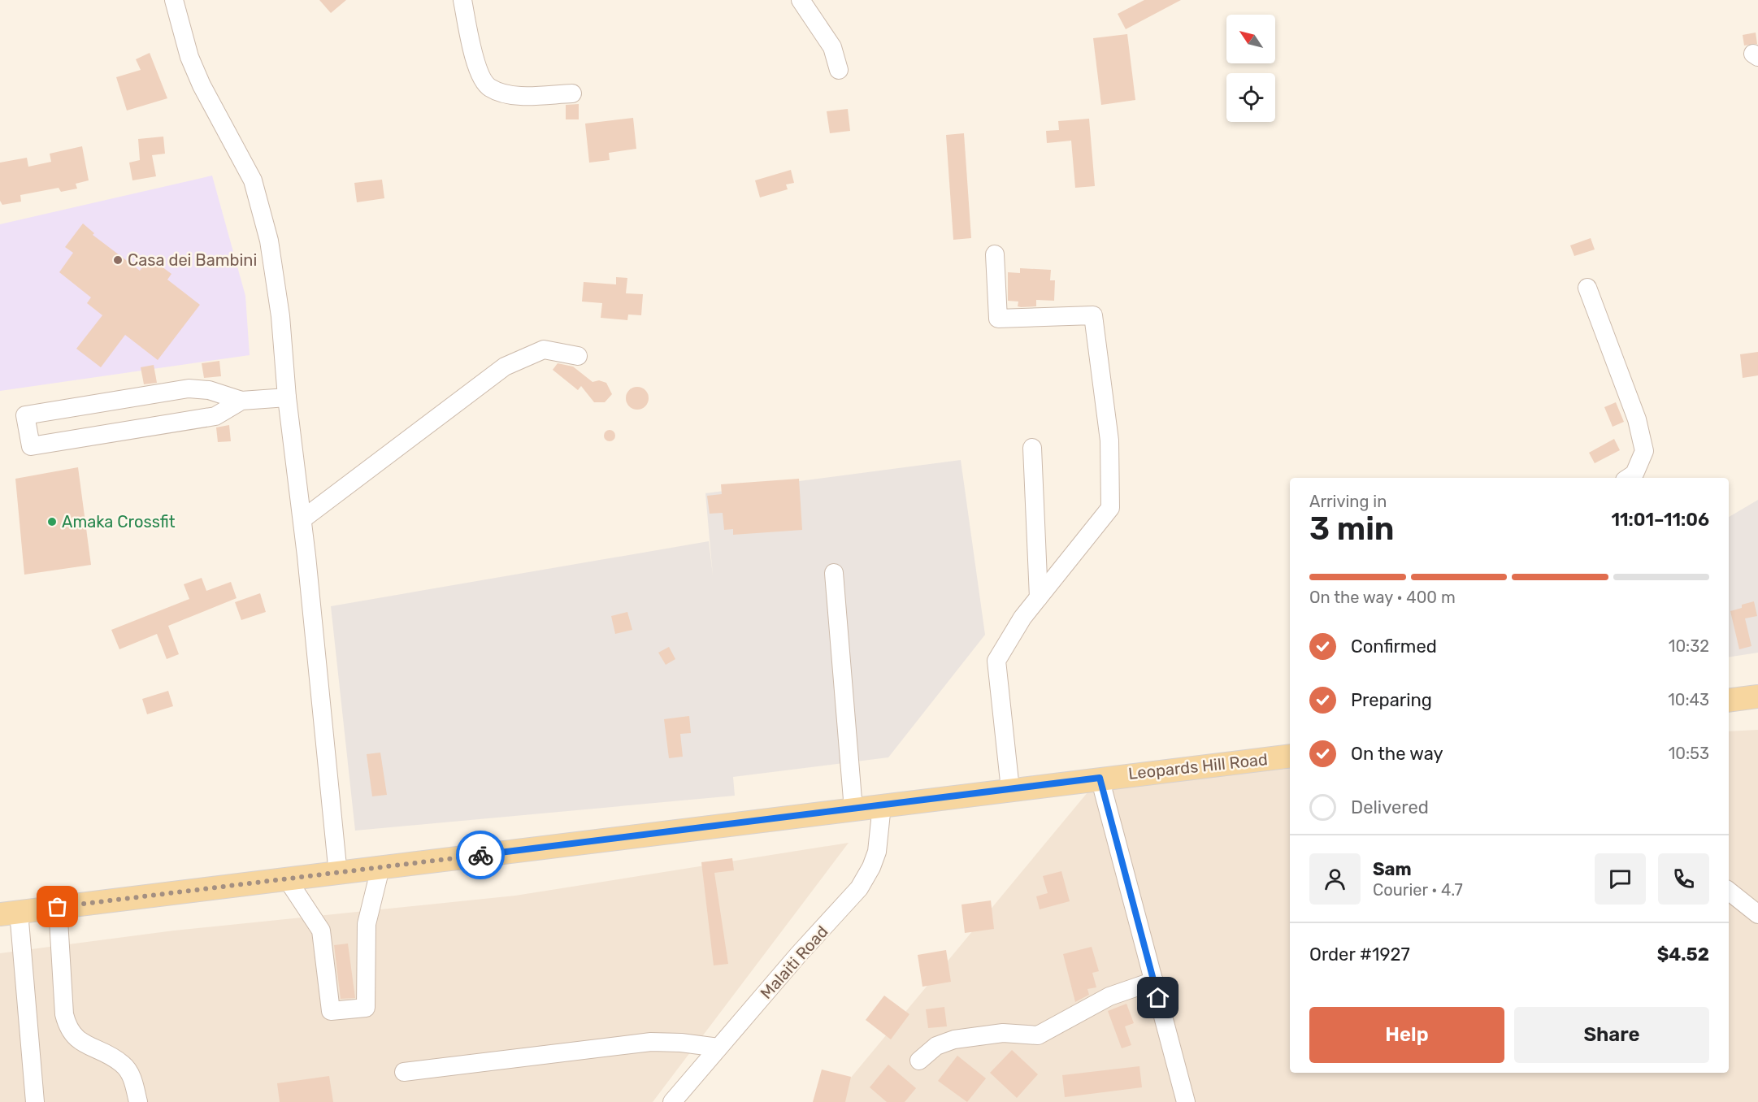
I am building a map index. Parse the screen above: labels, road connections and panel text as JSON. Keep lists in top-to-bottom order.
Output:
{
  "streets": {
    "main road": ["Leopards Hill Road"],
    "street": ["Malaiti Road"]
  },
  "crossings": [
    ["Leopards Hill Road", "Malaiti Road"]
  ],
  "places": ["Casa dei Bambini", "Amaka Crossfit"],
  "north": "top left",
  "page": {
    "heading": ["3 min", "Arriving in", "11:01–11:06"],
    "panel": [
      "Sam",
      "Courier · 4.7",
      "Order #1927",
      "$4.52"
    ],
    "bar": "On the way · 400 m",
    "list": [
      ["Confirmed", "10:32"],
      ["Preparing", "10:43"],
      ["On the way", "10:53"],
      "Delivered"
    ],
    "buttons": ["Help", "Share"]
  }
}
